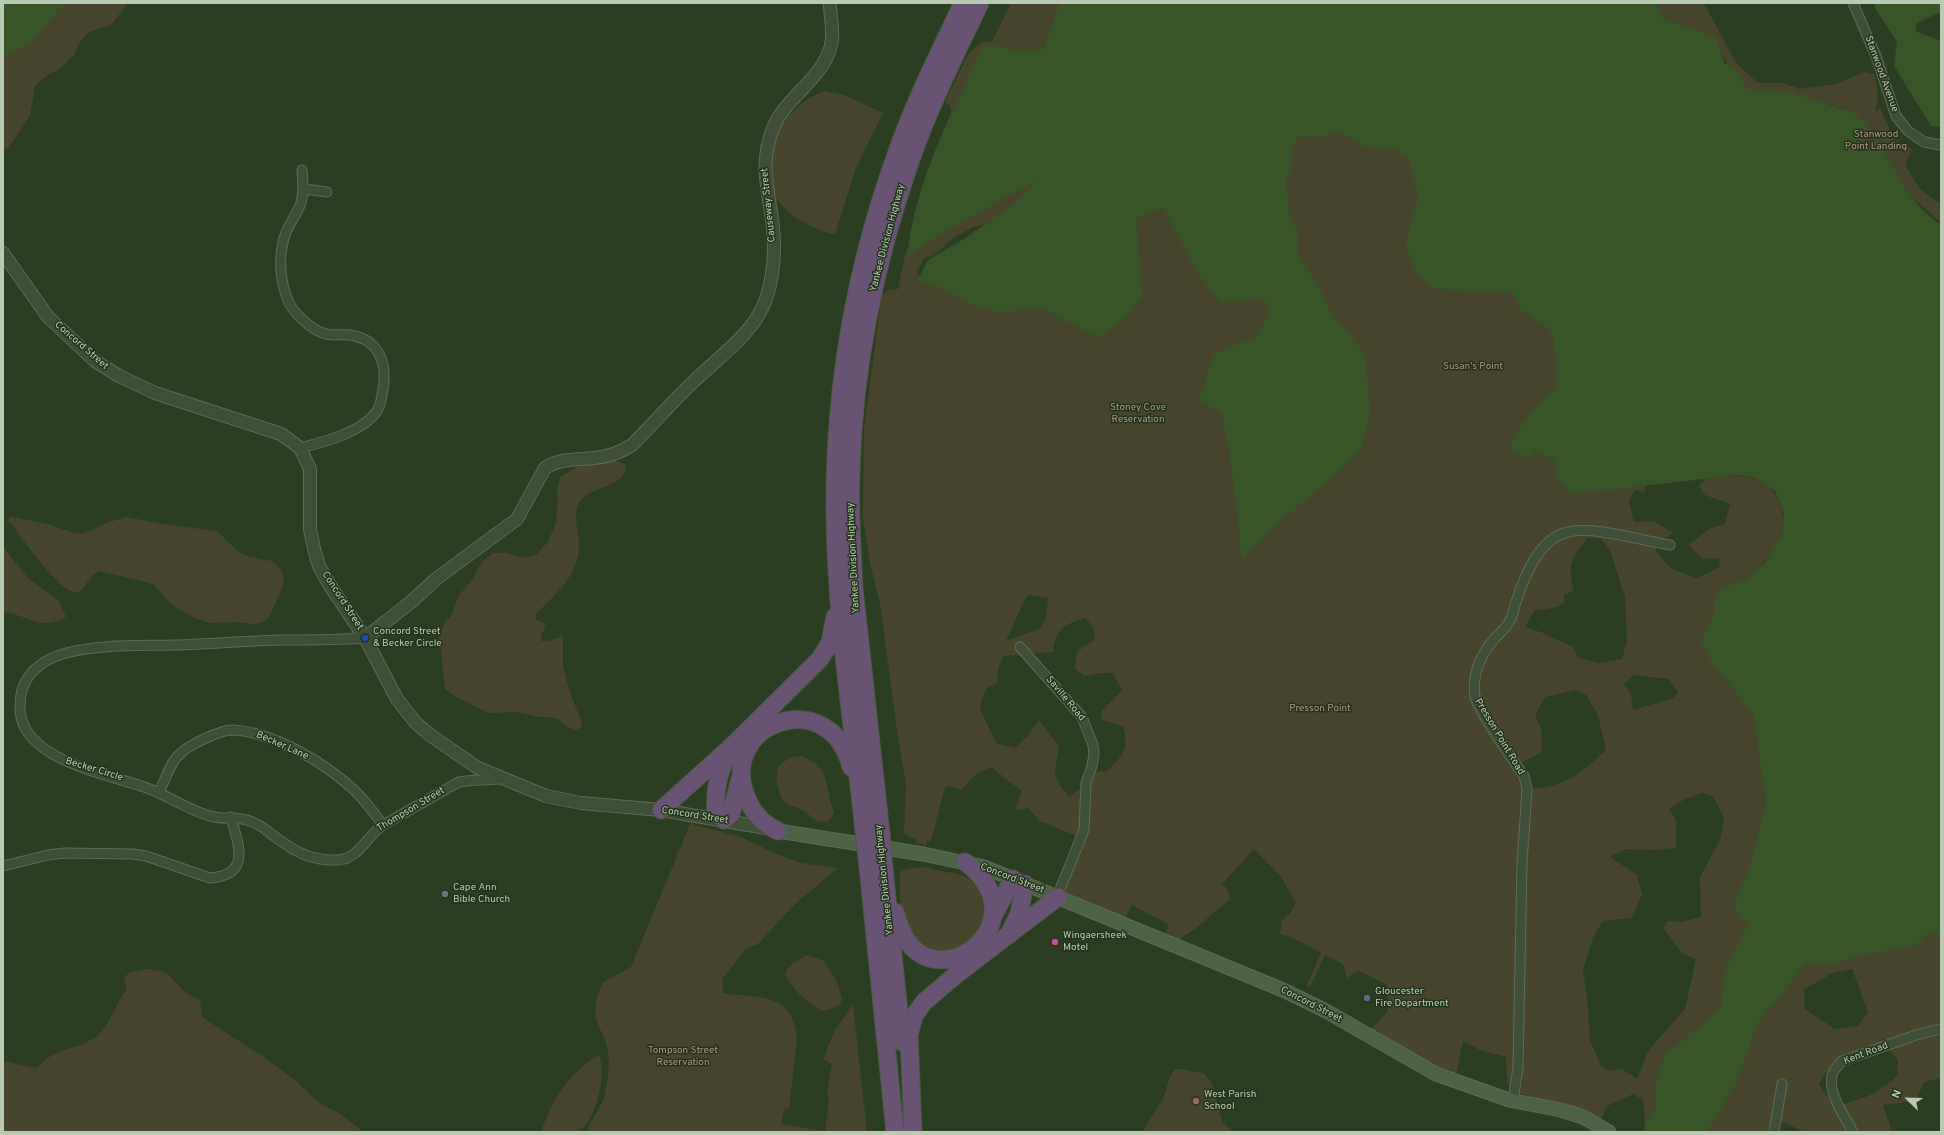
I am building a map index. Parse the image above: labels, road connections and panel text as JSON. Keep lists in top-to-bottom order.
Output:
{
  "streets": {
    "highway": ["Yankee Division Highway"],
    "main road": ["Concord Street"],
    "street": [
      "Stanwood Avenue",
      "Causeway Street",
      "Saville Road",
      "Presson Point Road",
      "Becker Lane",
      "Becker Circle",
      "Thompson Street",
      "Kent Road"
    ]
  },
  "crossings": [
    ["Causeway Street", "Concord Street"],
    ["Causeway Street", "Becker Circle"],
    ["Concord Street", "Saville Road"],
    ["Concord Street", "Presson Point Road"],
    ["Concord Street", "Becker Circle"],
    ["Concord Street", "Thompson Street"],
    ["Becker Lane", "Becker Circle"],
    ["Becker Lane", "Thompson Street"],
    ["Becker Circle", "Thompson Street"]
  ],
  "parks": [
    "Stanwood Point Landing",
    "Susan's Point",
    "Stoney Cove Reservation",
    "Presson Point",
    "Tompson Street Reservation"
  ],
  "places": [
    "Concord Street & Becker Circle",
    "Cape Ann Bible Church",
    "Wingaersheek Motel",
    "Gloucester Fire Department",
    "West Parish School"
  ],
  "north": "top left"
}
